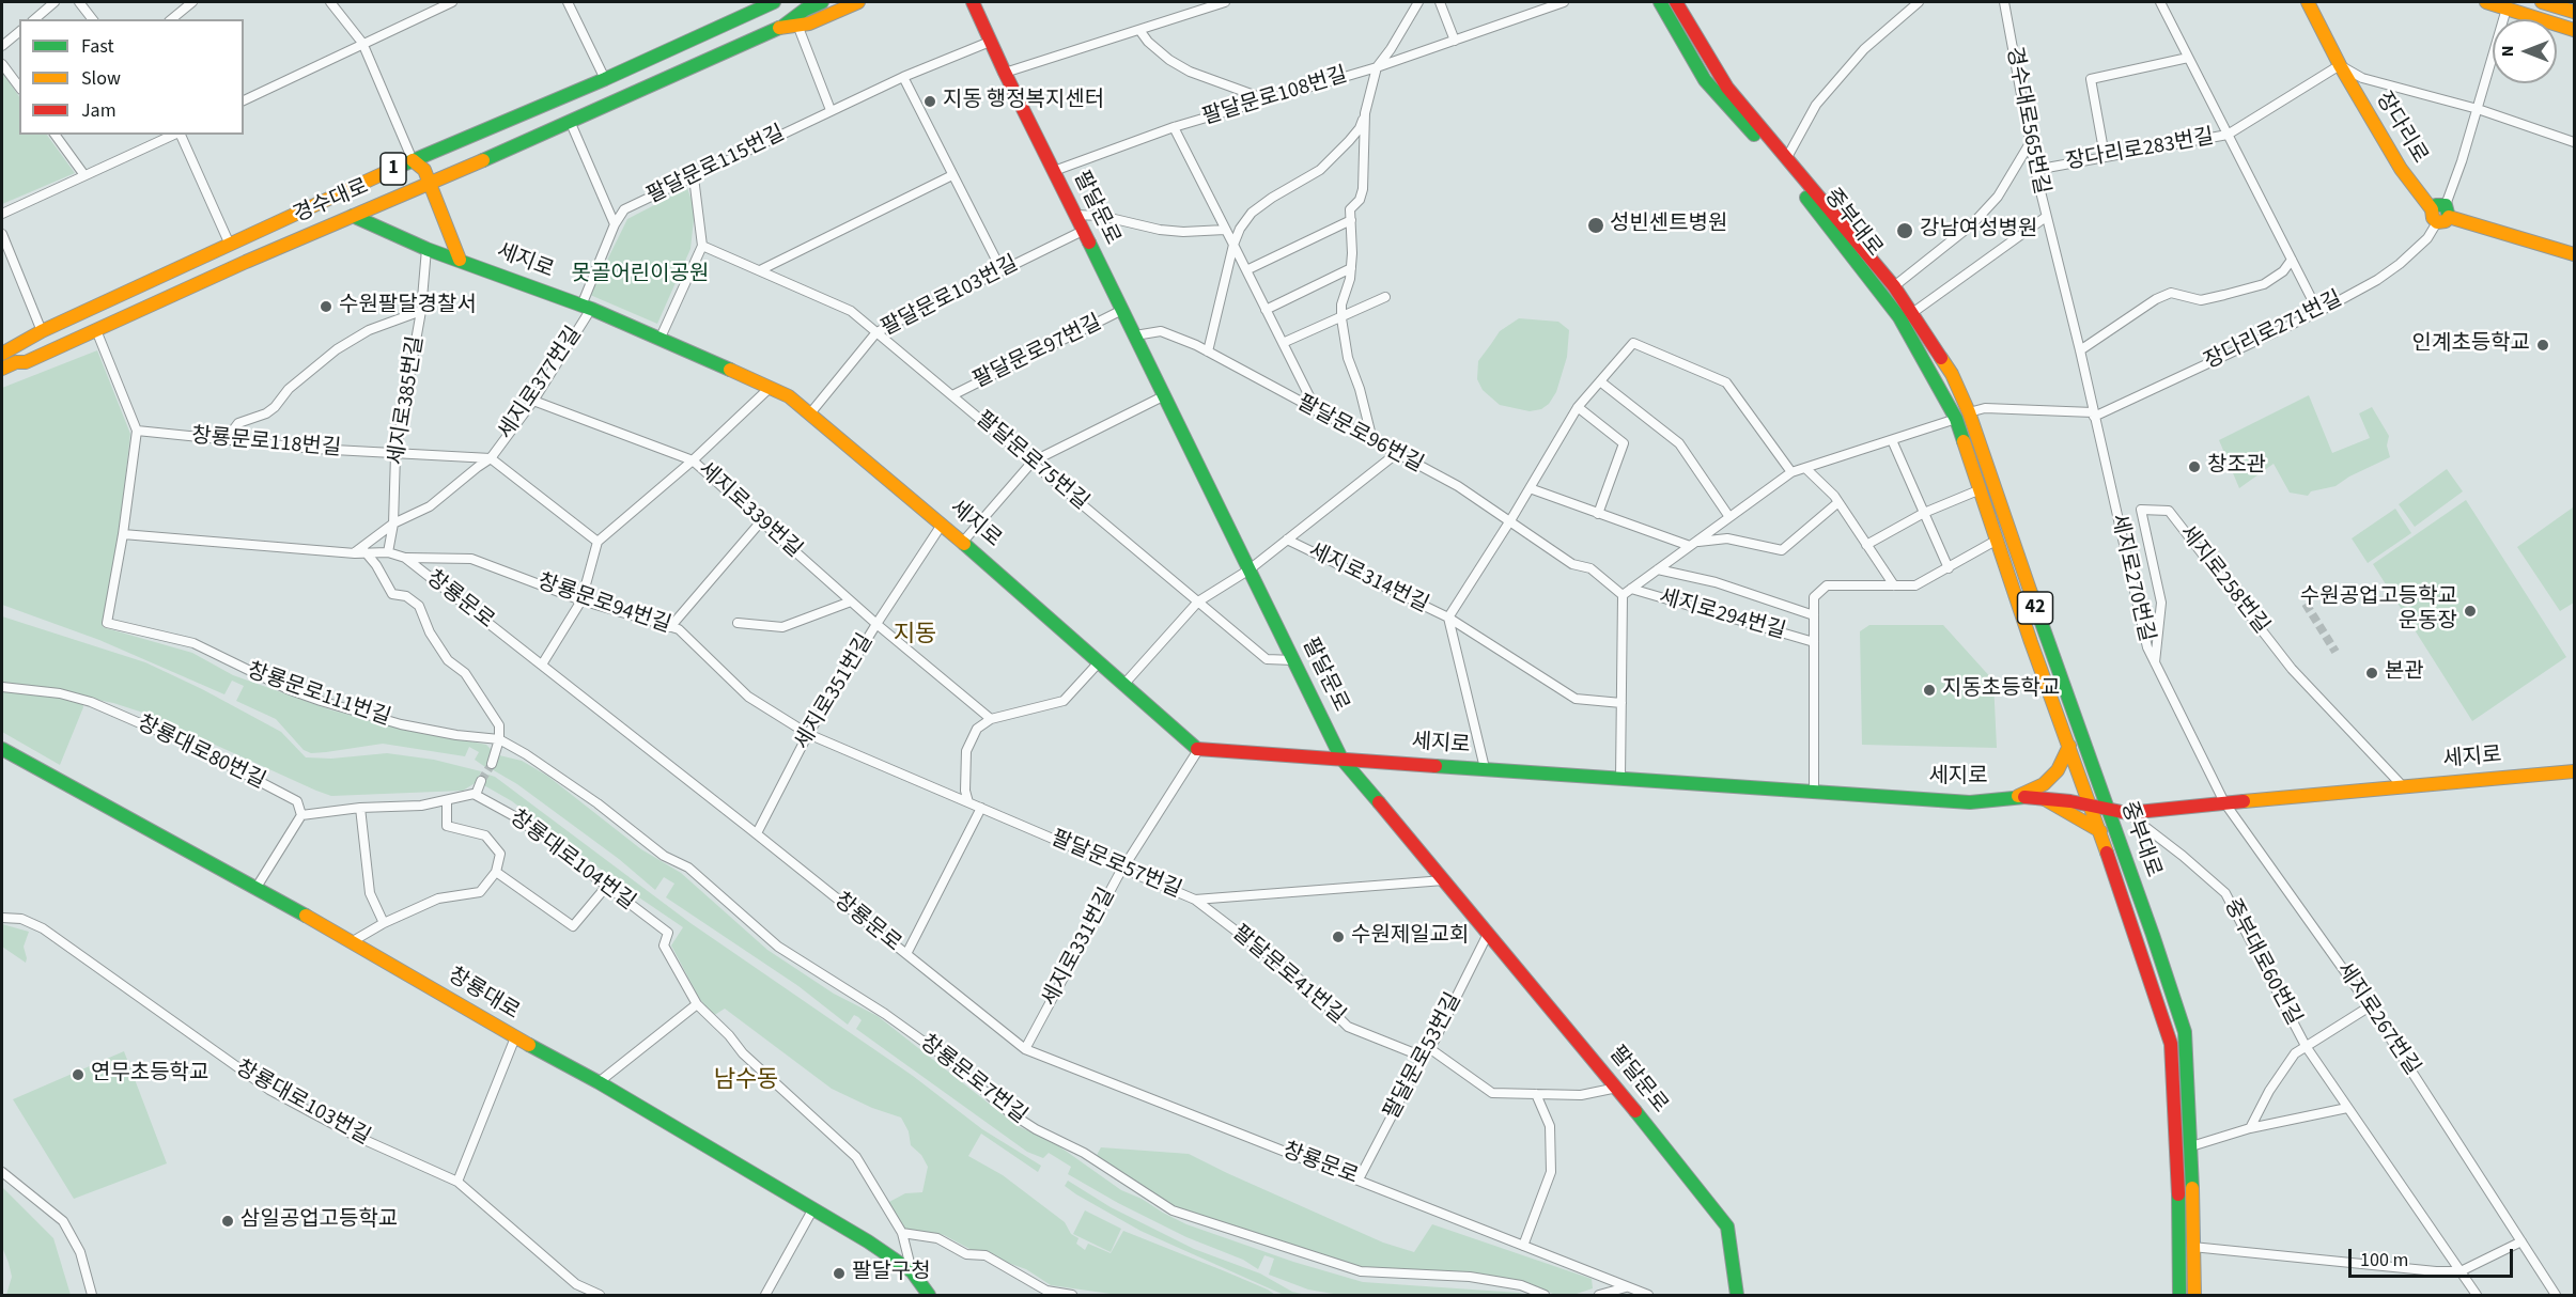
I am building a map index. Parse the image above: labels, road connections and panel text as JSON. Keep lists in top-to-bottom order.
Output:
{
  "streets": {
    "street": [
      "팔달문로108번길",
      "경수대로565번길",
      "장다리로",
      "장다리로283번길",
      "팔달문로115번길",
      "1",
      "경수대로",
      "팔달문로",
      "중부대로",
      "세지로",
      "팔달문로103번길",
      "장다리로271번길",
      "팔달문로97번길",
      "세지로377번길",
      "세지로385번길",
      "팔달문로96번길",
      "창룡문로118번길",
      "팔달문로75번길",
      "세지로339번길",
      "세지로270번길",
      "세지로314번길",
      "세지로258번길",
      "창룡문로",
      "창룡문로94번길",
      "42",
      "세지로294번길",
      "세지로351번길",
      "창룡문로111번길",
      "창룡대로80번길",
      "창룡대로104번길",
      "팔달문로57번길",
      "세지로331번길",
      "중부대로60번길",
      "팔달문로41번길",
      "창룡대로",
      "세지로267번길",
      "팔달문로53번길",
      "창룡문로7번길",
      "창룡대로103번길"
    ]
  },
  "crossings": [
    ["팔달문로108번길", "팔달문로"],
    ["팔달문로108번길", "팔달문로96번길"],
    ["경수대로565번길", "장다리로283번길"],
    ["경수대로565번길", "장다리로271번길"],
    ["경수대로565번길", "세지로270번길"],
    ["장다리로", "장다리로283번길"],
    ["장다리로", "장다리로271번길"],
    ["팔달문로115번길", "팔달문로"],
    ["팔달문로115번길", "세지로"],
    ["팔달문로115번길", "세지로377번길"],
    ["경수대로", "세지로"],
    ["팔달문로", "세지로"],
    ["팔달문로", "팔달문로103번길"],
    ["팔달문로", "팔달문로97번길"],
    ["팔달문로", "팔달문로96번길"],
    ["팔달문로", "팔달문로75번길"],
    ["팔달문로", "팔달문로57번길"],
    ["팔달문로", "팔달문로53번길"],
    ["중부대로", "세지로"],
    ["세지로", "팔달문로103번길"],
    ["세지로", "세지로377번길"],
    ["세지로", "세지로385번길"],
    ["세지로", "세지로270번길"],
    ["세지로", "세지로314번길"],
    ["세지로", "세지로258번길"],
    ["세지로", "세지로294번길"],
    ["세지로", "세지로351번길"],
    ["세지로", "세지로331번길"],
    ["세지로", "중부대로60번길"],
    ["세지로", "세지로267번길"],
    ["팔달문로103번길", "팔달문로75번길"],
    ["장다리로271번길", "세지로270번길"],
    ["팔달문로97번길", "팔달문로75번길"],
    ["세지로377번길", "세지로385번길"],
    ["세지로377번길", "창룡문로118번길"],
    ["세지로377번길", "세지로339번길"],
    ["세지로377번길", "창룡문로"],
    ["세지로385번길", "창룡문로118번길"],
    ["세지로385번길", "창룡문로"],
    ["팔달문로96번길", "세지로314번길"],
    ["팔달문로96번길", "세지로294번길"],
    ["세지로339번길", "세지로351번길"],
    ["세지로270번길", "세지로258번길"],
    ["세지로270번길", "세지로267번길"],
    ["창룡문로", "창룡문로94번길"],
    ["창룡문로", "세지로351번길"],
    ["창룡문로", "창룡문로111번길"],
    ["창룡문로", "세지로331번길"],
    ["창룡문로", "팔달문로53번길"],
    ["창룡문로94번길", "세지로351번길"],
    ["창룡문로94번길", "팔달문로57번길"],
    ["세지로351번길", "팔달문로57번길"],
    ["창룡문로111번길", "창룡문로7번길"],
    ["팔달문로57번길", "세지로331번길"],
    ["팔달문로57번길", "팔달문로41번길"],
    ["팔달문로41번길", "팔달문로53번길"]
  ],
  "districts": ["지동", "남수동"],
  "parks": ["못골어린이공원"],
  "places": [
    "지동 행정복지센터",
    "성빈센트병원",
    "강남여성병원",
    "수원팔달경찰서",
    "인계초등학교",
    "창조관",
    "수원공업고등학교 운동장",
    "본관",
    "지동초등학교",
    "수원제일교회",
    "연무초등학교",
    "삼일공업고등학교",
    "팔달구청"
  ],
  "legend": ["Fast", "Slow", "Jam"],
  "scale_bar": "100 m",
  "north": "left"
}
